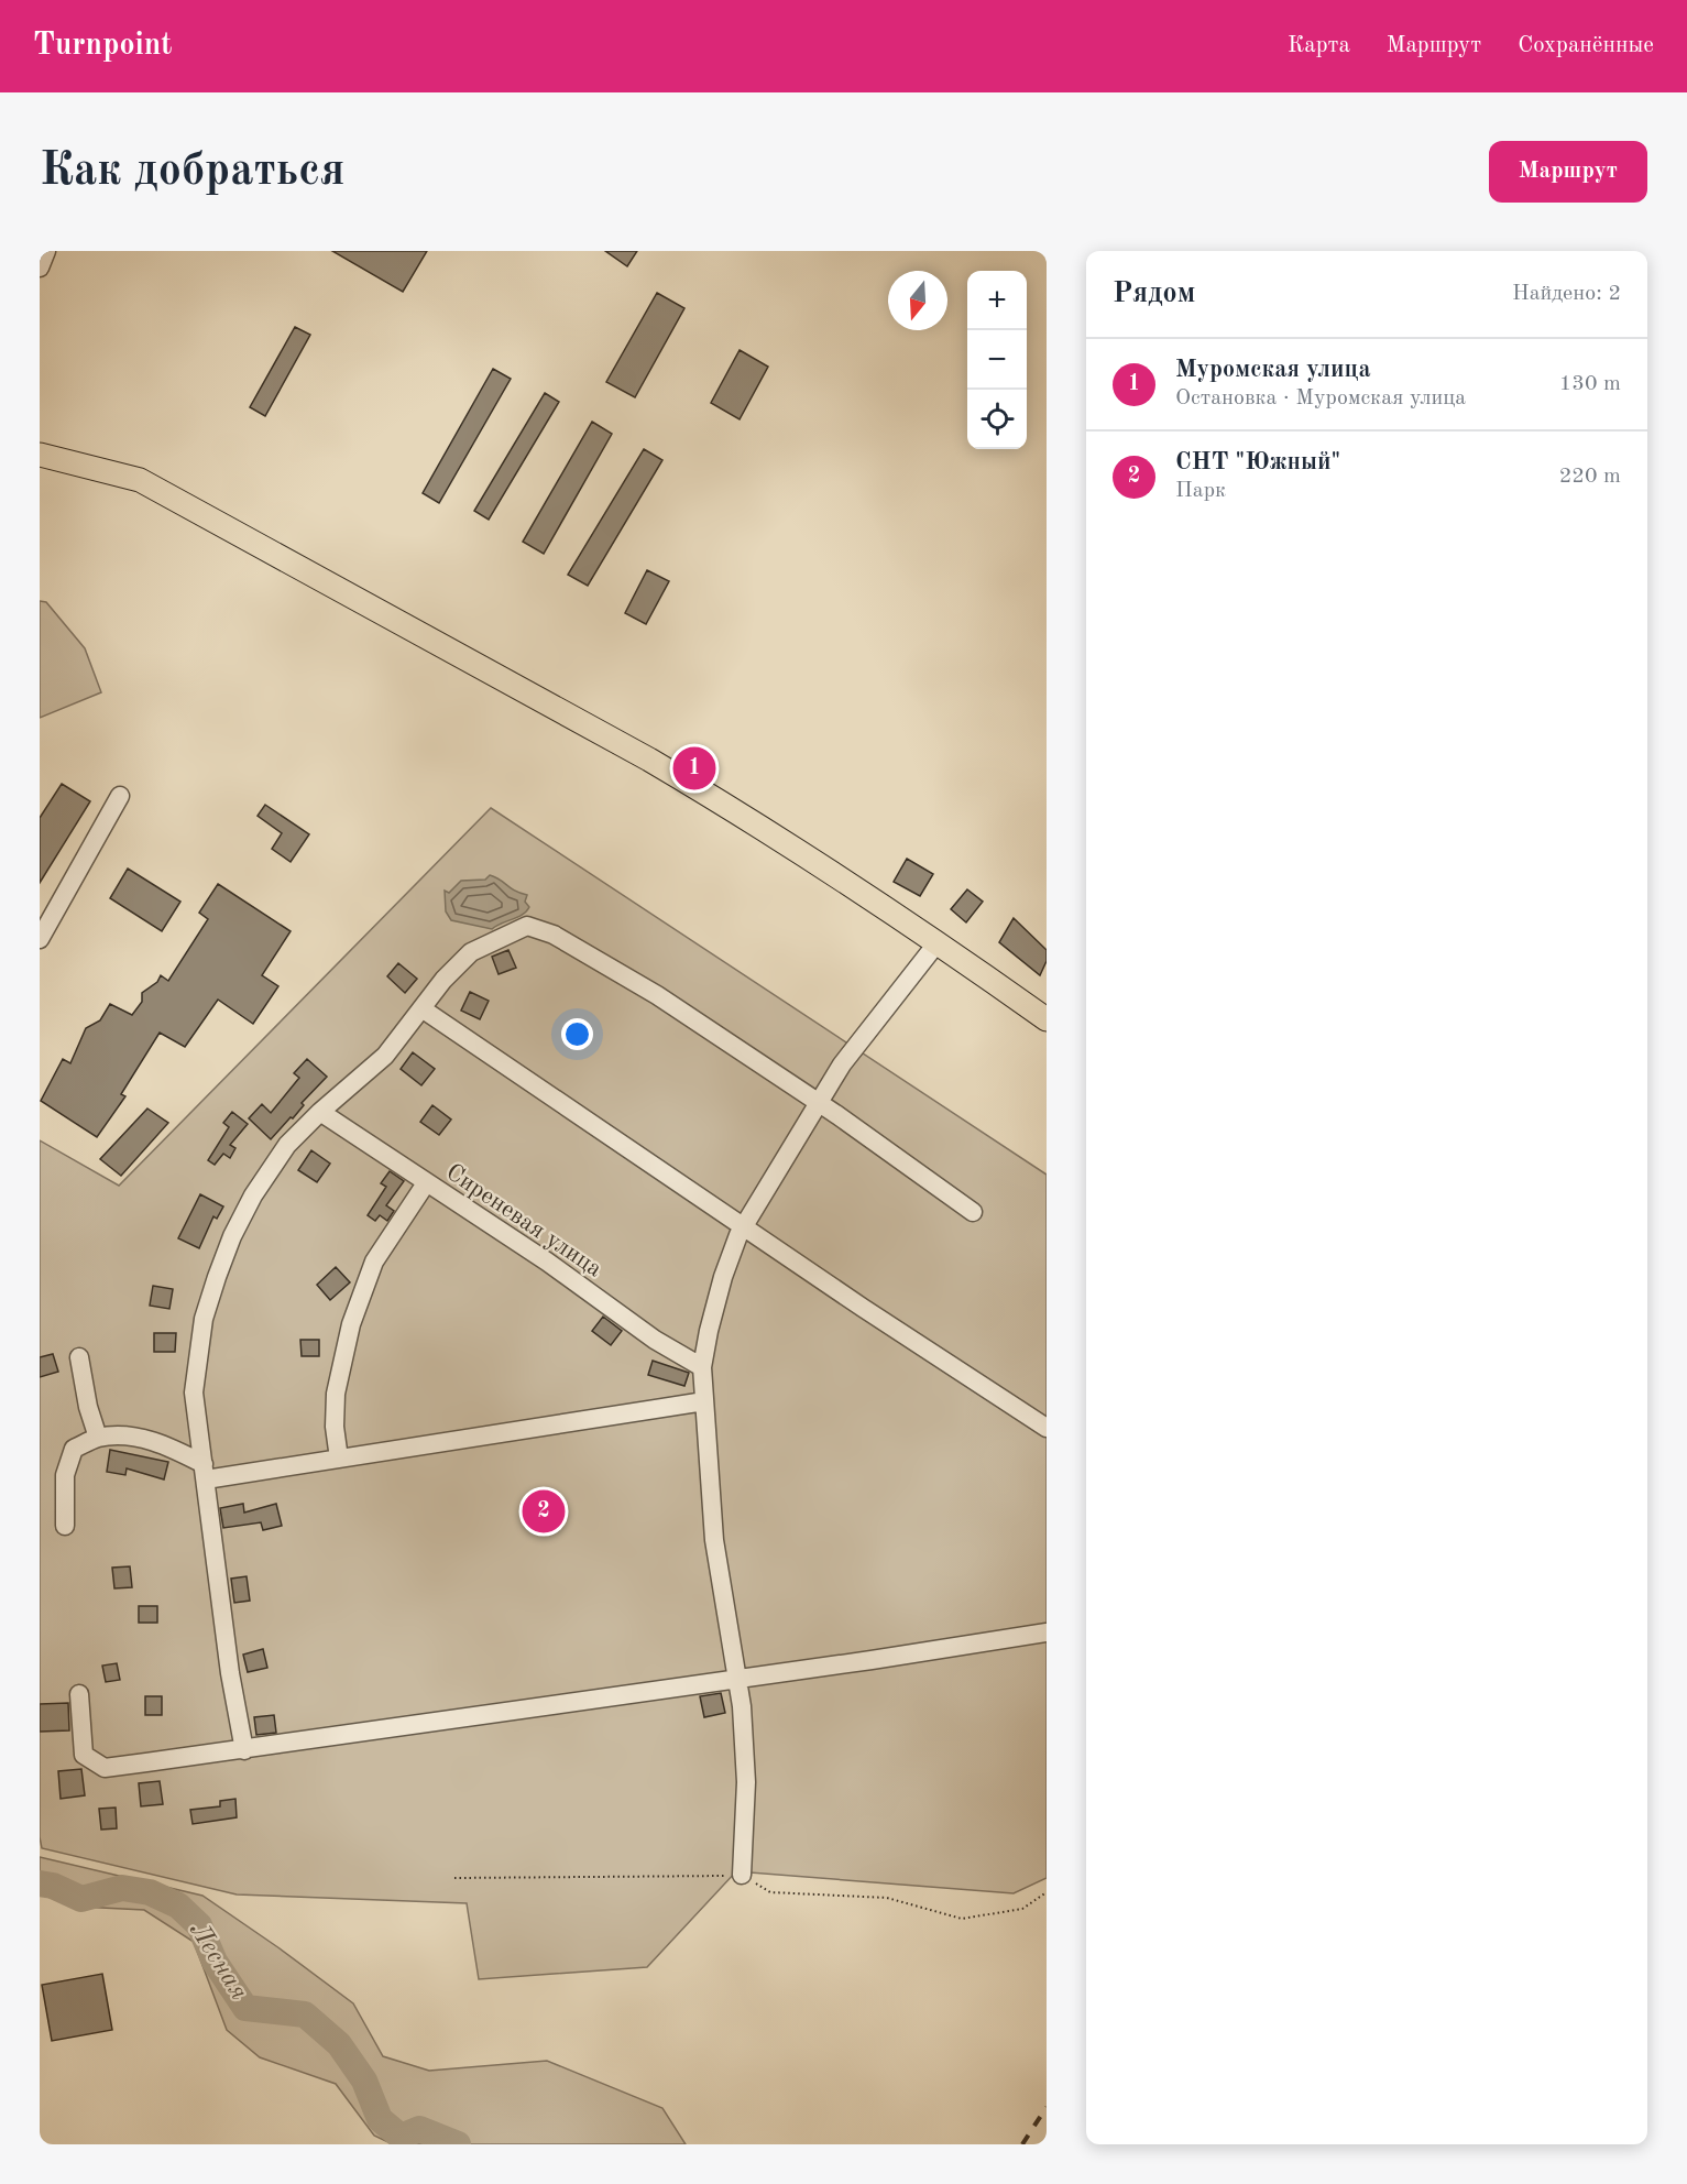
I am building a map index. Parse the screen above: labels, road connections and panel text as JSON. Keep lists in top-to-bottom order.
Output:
{
  "streets": {
    "street": ["Сиреневая улица"]
  },
  "water": ["Лесная"],
  "north": "bottom",
  "page": {
    "header": "Turnpoint",
    "nav": ["Карта", "Маршрут", "Сохранённые"],
    "buttons": "Маршрут",
    "title": "Как добраться",
    "heading": ["Рядом", "Найдено: 2"],
    "map_buttons": ["+", "−"],
    "list": [
      {
        "mark": "1",
        "name": "Муромская улица",
        "note": "Остановка · Муромская улица",
        "value": "130 m"
      },
      {
        "mark": "2",
        "name": "СНТ \"Южный\"",
        "note": "Парк",
        "value": "220 m"
      }
    ],
    "pins": ["1", "2"]
  }
}
